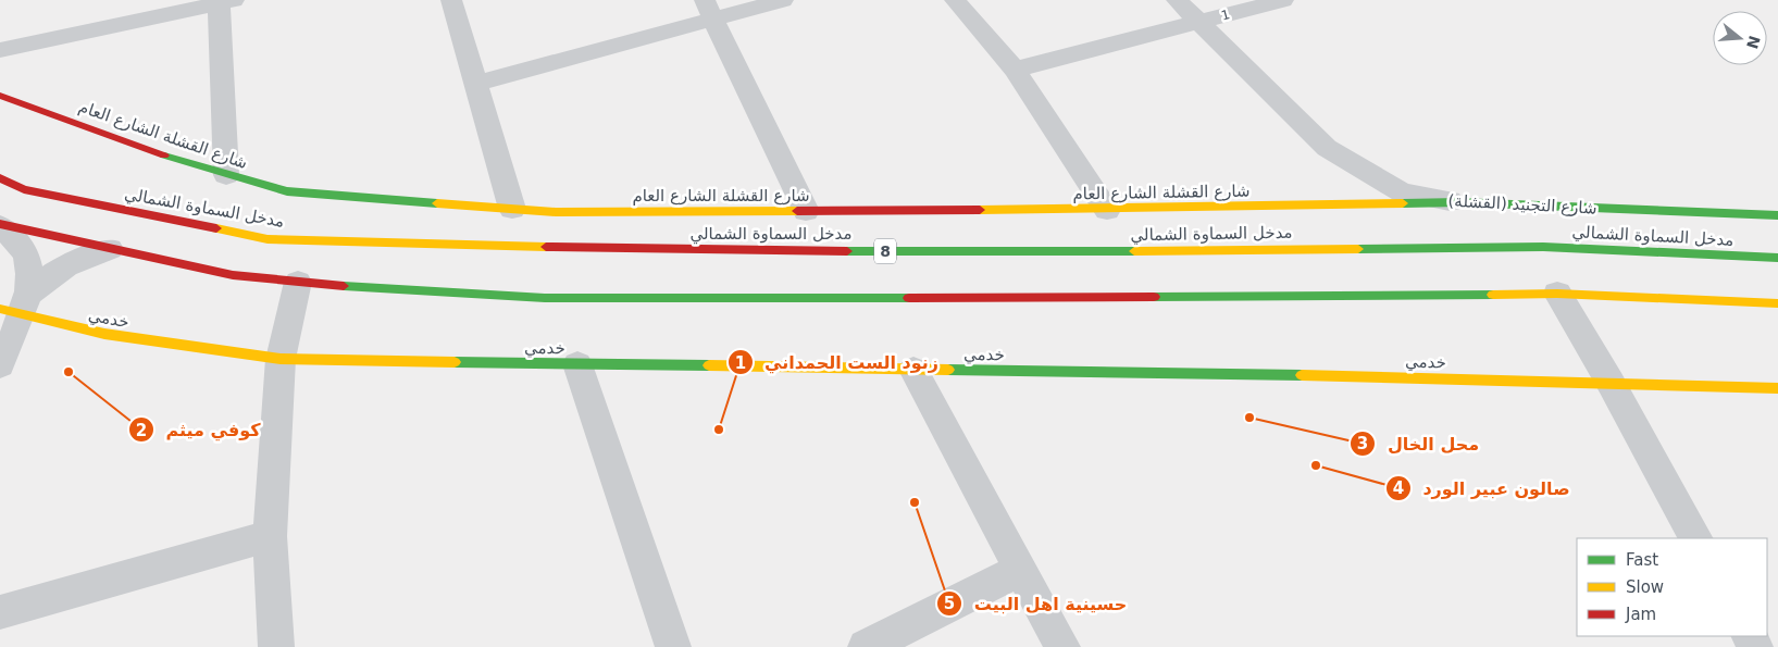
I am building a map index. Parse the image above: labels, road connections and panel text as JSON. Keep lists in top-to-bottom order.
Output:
{
  "streets": {
    "main road": [
      "شارع القشلة الشارع العام",
      "شارع التجنيد (القشلة)",
      "مدخل السماوة الشمالي",
      "8",
      "خدمي"
    ],
    "street": ["1"]
  },
  "crossings": [
    ["1", "شارع التجنيد (القشلة)"],
    ["شارع القشلة الشارع العام", "شارع التجنيد (القشلة)"]
  ],
  "places": [
    "كوفي ميثم",
    "محل الخال",
    "زنود الست الحمداني",
    "صالون عبير الورد",
    "حسينية اهل البيت"
  ],
  "legend": ["Fast", "Slow", "Jam"],
  "north": "right"
}
